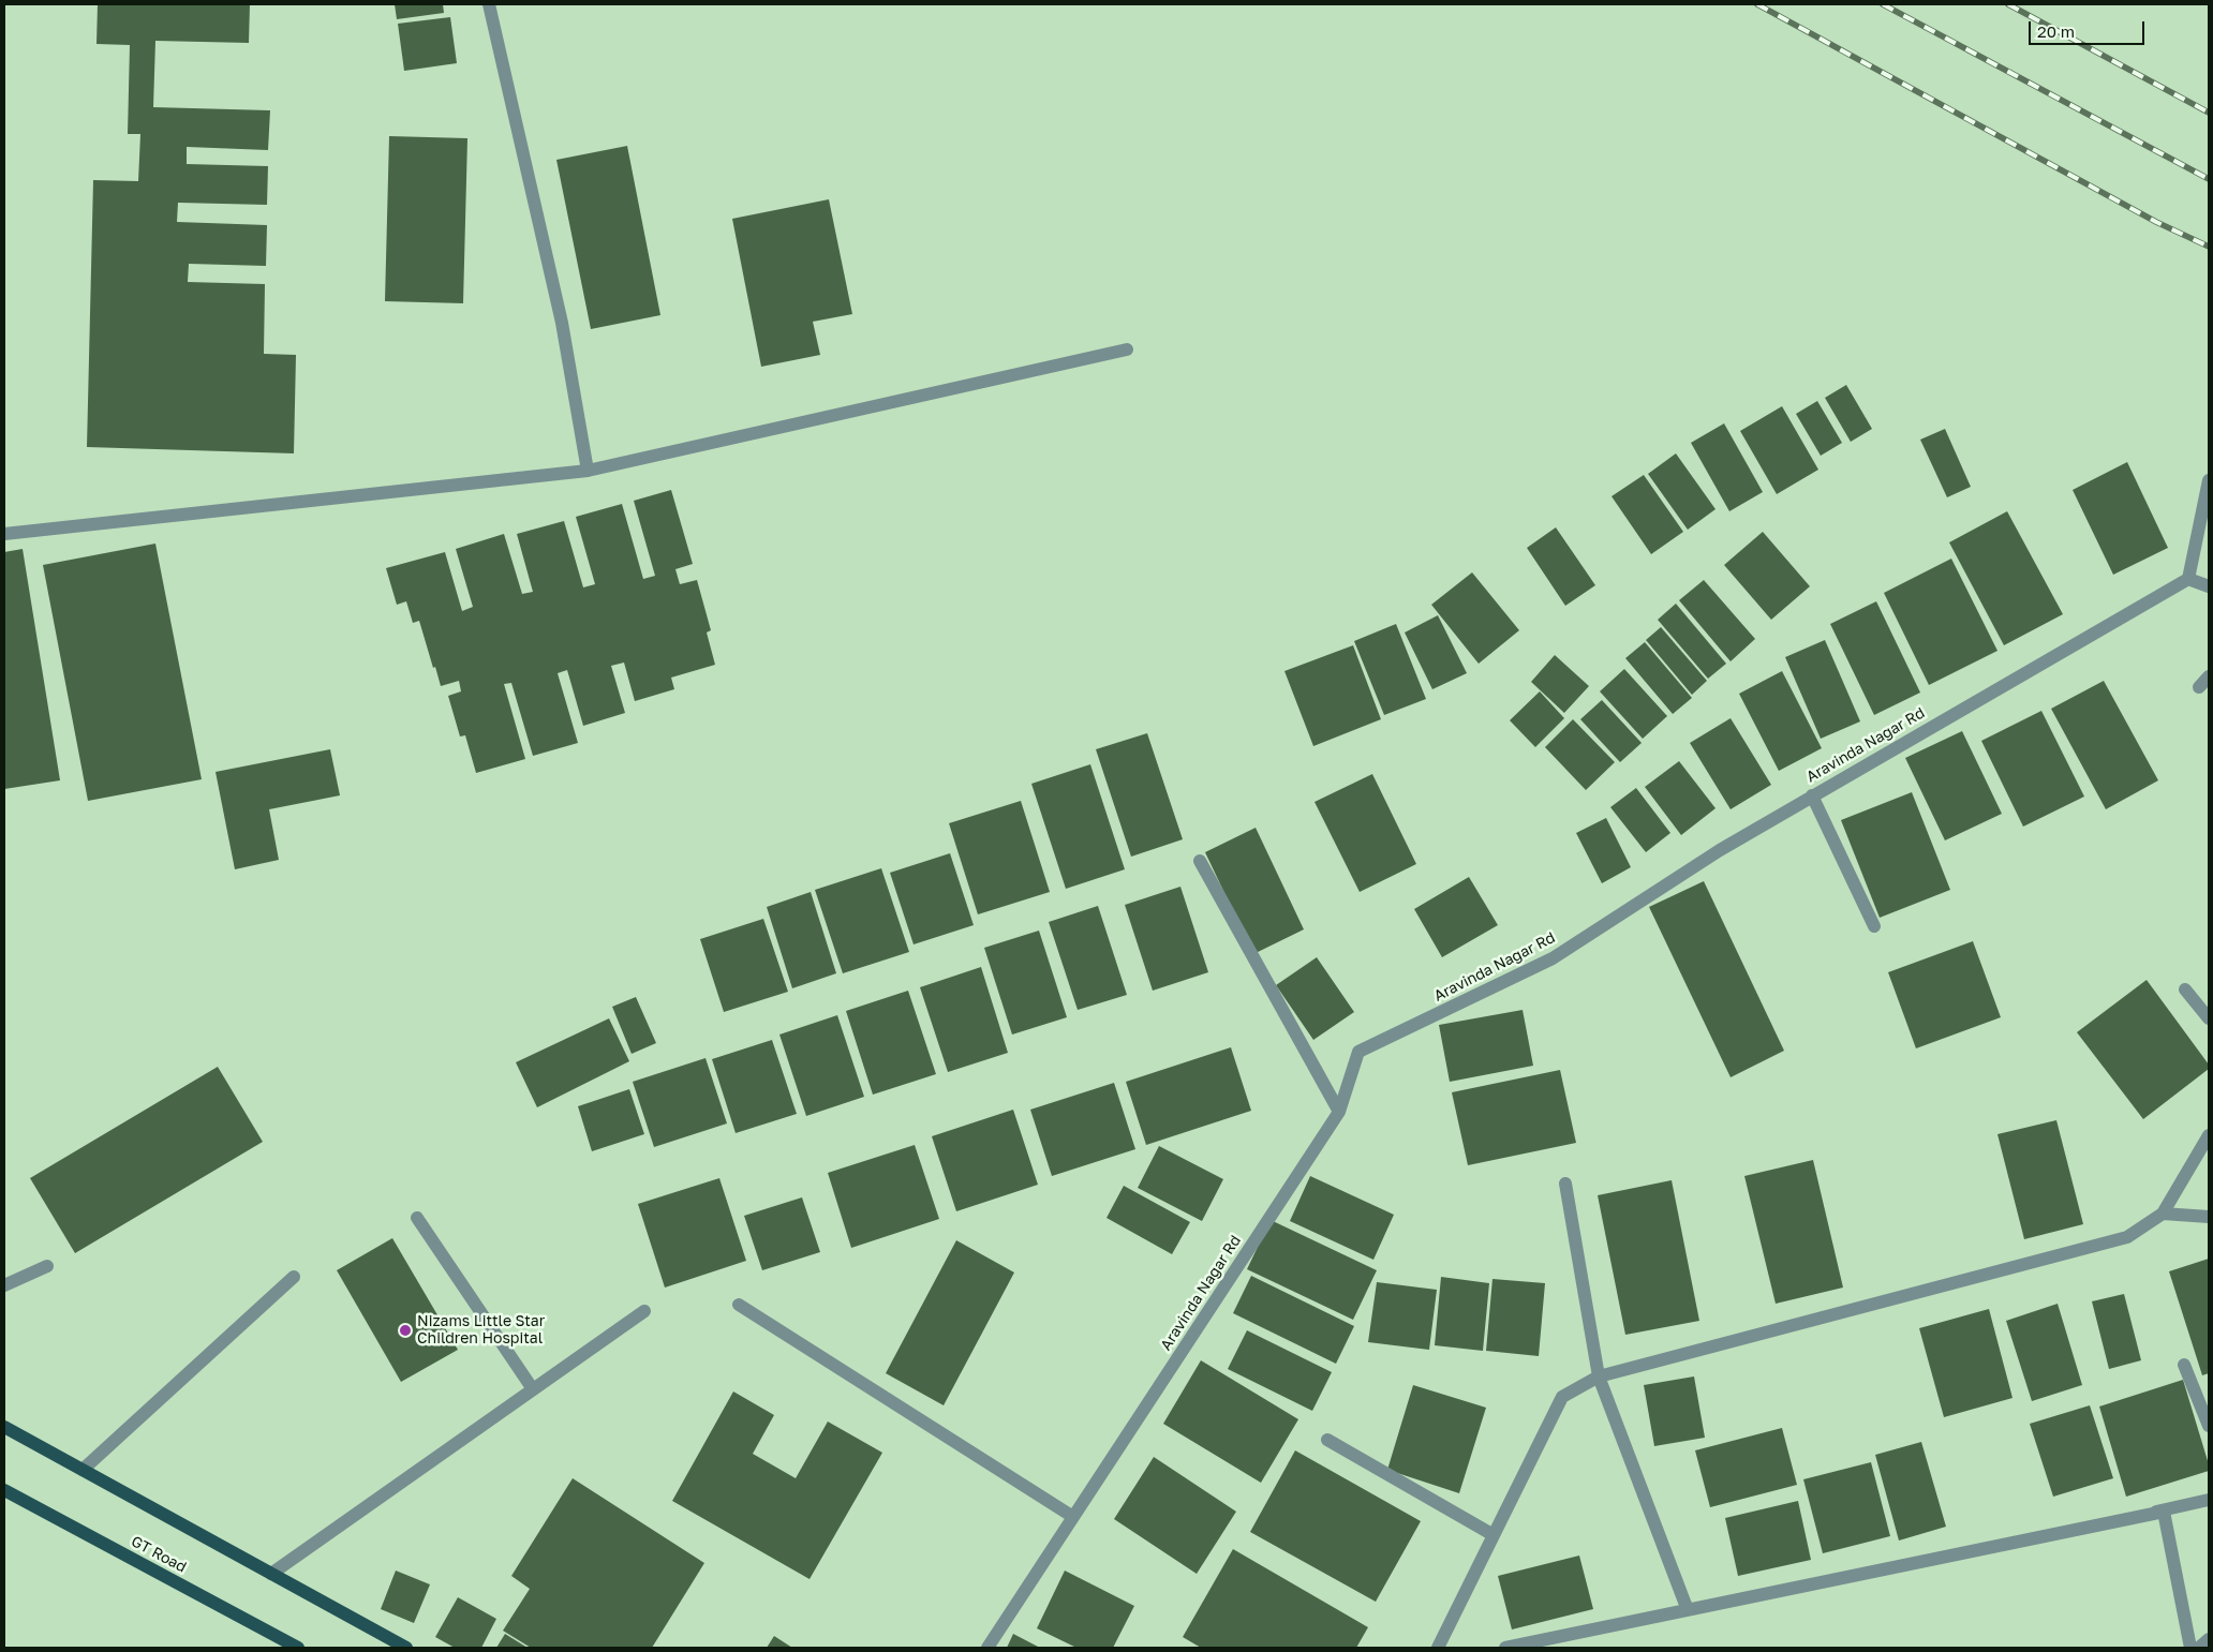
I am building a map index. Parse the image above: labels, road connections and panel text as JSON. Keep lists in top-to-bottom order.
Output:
{
  "streets": {
    "main road": ["GT Road"],
    "street": ["Aravinda Nagar Rd"]
  },
  "places": ["Nizams Little Star Children Hospital"],
  "scale_bar": "20 m"
}
